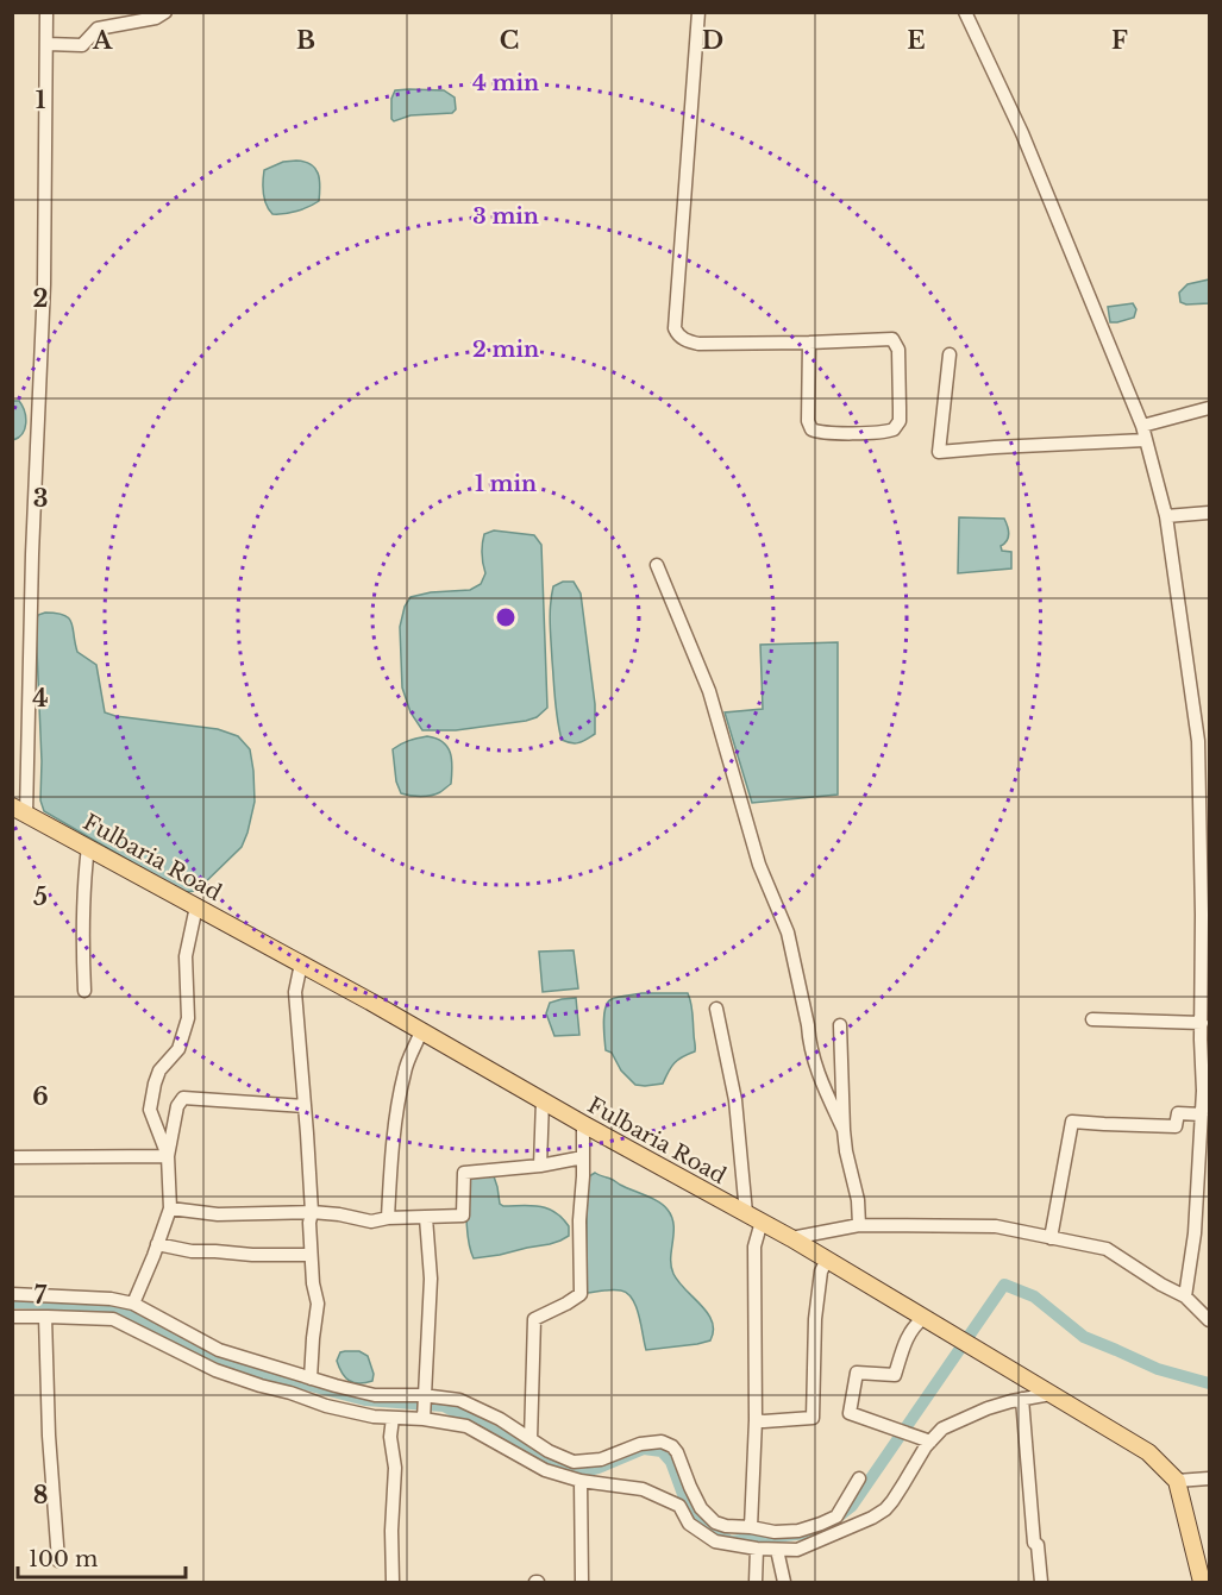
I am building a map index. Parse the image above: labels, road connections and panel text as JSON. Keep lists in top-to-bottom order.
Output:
{
  "streets": {
    "main road": ["Fulbaria Road"]
  },
  "scale_bar": "100 m",
  "grid": {
    "columns": [
      "A",
      "B",
      "C",
      "D",
      "E",
      "F"
    ],
    "rows": [
      "1",
      "2",
      "3",
      "4",
      "5",
      "6",
      "7",
      "8"
    ]
  },
  "rings": [
    "4 min",
    "3 min",
    "2 min",
    "1 min"
  ]
}
